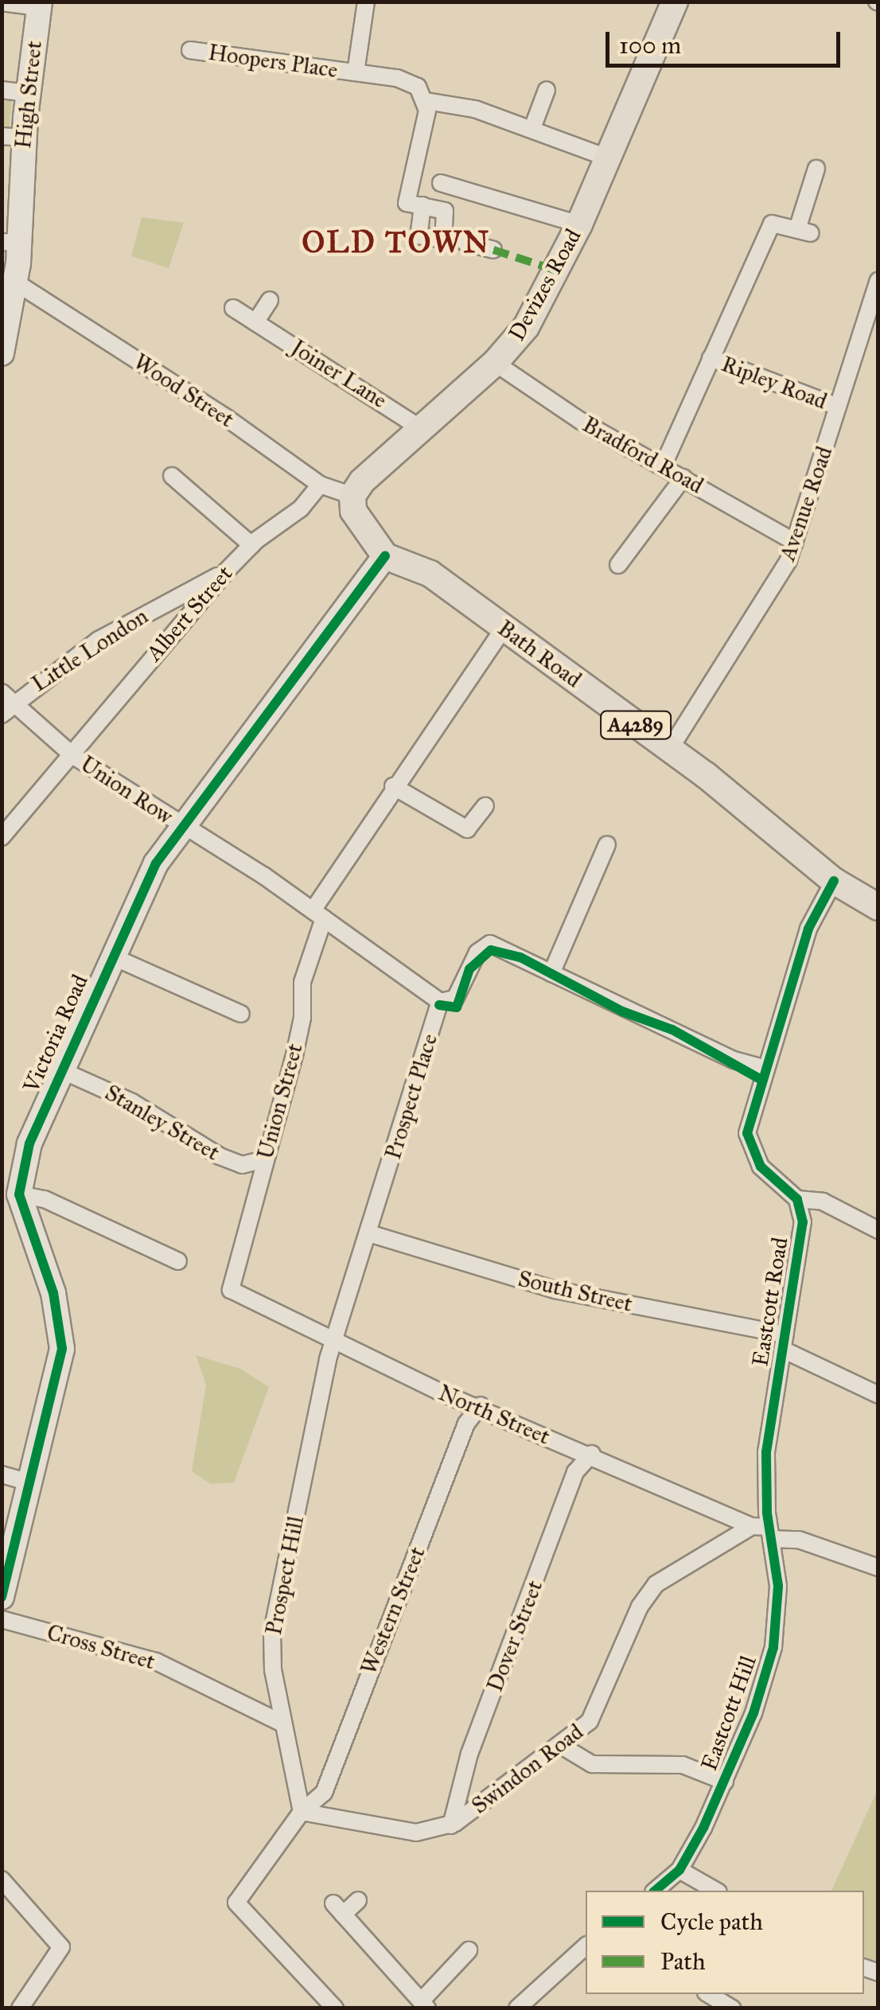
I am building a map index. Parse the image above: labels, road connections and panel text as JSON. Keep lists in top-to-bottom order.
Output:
{
  "streets": {
    "main road": ["Devizes Road", "Bath Road", "A4289"],
    "street": [
      "Hoopers Place",
      "High Street",
      "Joiner Lane",
      "Ripley Road",
      "Wood Street",
      "Bradford Road",
      "Avenue Road",
      "Albert Street",
      "Little London",
      "Union Row",
      "Victoria Road",
      "Prospect Place",
      "Union Street",
      "Stanley Street",
      "South Street",
      "Eastcott Road",
      "North Street",
      "Prospect Hill",
      "Western Street",
      "Dover Street",
      "Cross Street",
      "Eastcott Hill",
      "Swindon Road"
    ]
  },
  "crossings": [
    ["High Street", "Wood Street"],
    ["Devizes Road", "Joiner Lane"],
    ["Devizes Road", "Wood Street"],
    ["Devizes Road", "Bradford Road"],
    ["Ripley Road", "Bradford Road"],
    ["Ripley Road", "Avenue Road"],
    ["Wood Street", "Albert Street"],
    ["Bradford Road", "Avenue Road"],
    ["Avenue Road", "Bath Road"],
    ["Albert Street", "Little London"],
    ["Albert Street", "Union Row"],
    ["Little London", "Union Row"],
    ["Bath Road", "Victoria Road"],
    ["Union Row", "Victoria Road"],
    ["Victoria Road", "Stanley Street"],
    ["Prospect Place", "South Street"],
    ["Prospect Place", "North Street"],
    ["Prospect Place", "Prospect Hill"],
    ["Union Street", "Stanley Street"],
    ["Union Street", "North Street"],
    ["South Street", "Eastcott Road"],
    ["Eastcott Road", "North Street"],
    ["Eastcott Road", "Eastcott Hill"],
    ["Eastcott Road", "Swindon Road"],
    ["North Street", "Prospect Hill"],
    ["North Street", "Western Street"],
    ["North Street", "Dover Street"],
    ["North Street", "Eastcott Hill"],
    ["North Street", "Swindon Road"],
    ["Prospect Hill", "Western Street"],
    ["Prospect Hill", "Cross Street"],
    ["Prospect Hill", "Swindon Road"],
    ["Western Street", "Swindon Road"],
    ["Dover Street", "Swindon Road"],
    ["Eastcott Hill", "Swindon Road"]
  ],
  "districts": ["OLD TOWN"],
  "legend": ["Cycle path", "Path"],
  "scale_bar": "100 m"
}
